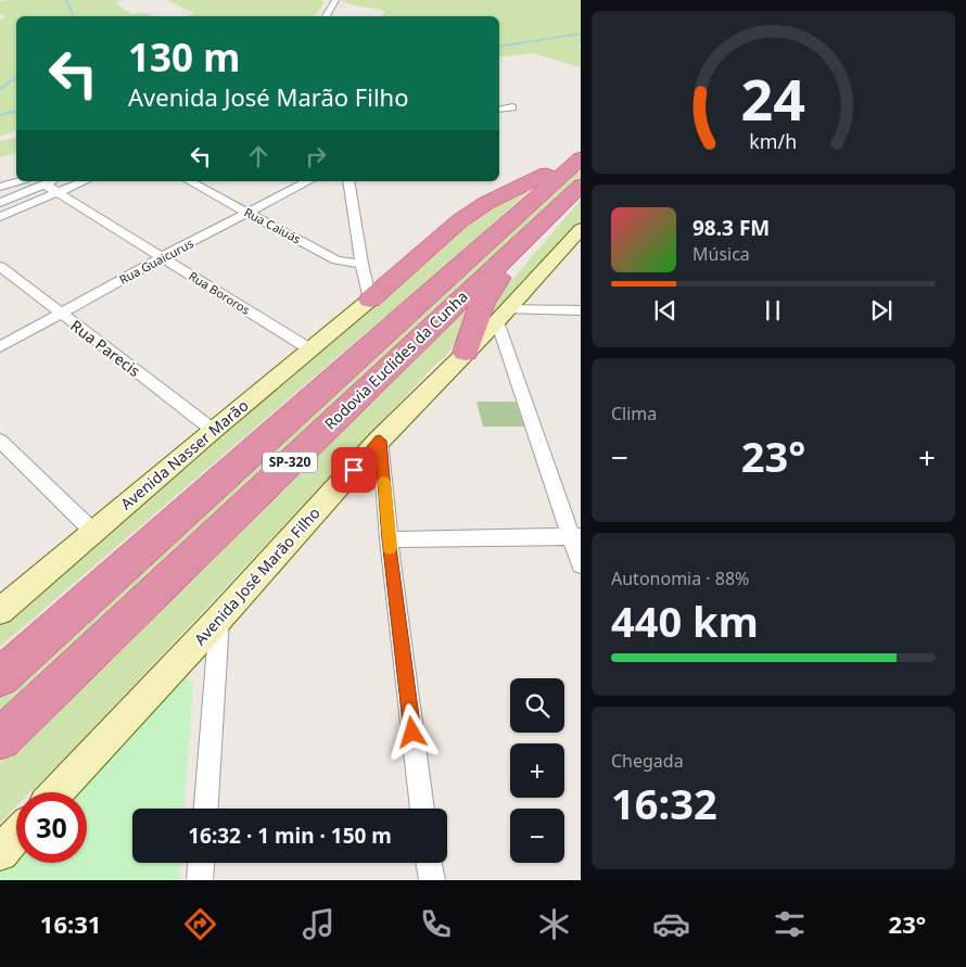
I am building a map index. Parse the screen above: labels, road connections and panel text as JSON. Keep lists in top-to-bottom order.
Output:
{
  "streets": {
    "highway": ["Rodovia Euclides da Cunha", "SP-320"],
    "main road": ["Avenida Nasser Marão", "Avenida José Marão Filho"],
    "street": [
      "Rua Caiuás",
      "Rua Guaicurus",
      "Rua Bororos",
      "Rua Parecis"
    ]
  },
  "crossings": [
    ["Rua Caiuás", "Rua Guaicurus"],
    ["Rua Guaicurus", "Rua Bororos"],
    ["Rua Guaicurus", "Rua Parecis"],
    ["Rua Bororos", "Avenida Nasser Marão"],
    ["Rua Parecis", "Avenida Nasser Marão"]
  ],
  "page": {
    "turn": ["130 m", "Avenida José Marão Filho"],
    "song": ["98.3 FM", "Música"],
    "tile": [
      "Clima",
      ["Autonomia · 88%", "440 km"],
      ["Chegada", "16:32"]
    ],
    "heat": ["−", "23°", "+"],
    "map_buttons": ["+", "−"],
    "limit": "30",
    "trip": "16:32 · 1 min · 150 m",
    "tabs": ["16:31", "23°"],
    "gauge": ["24", "km/h"]
  }
}
